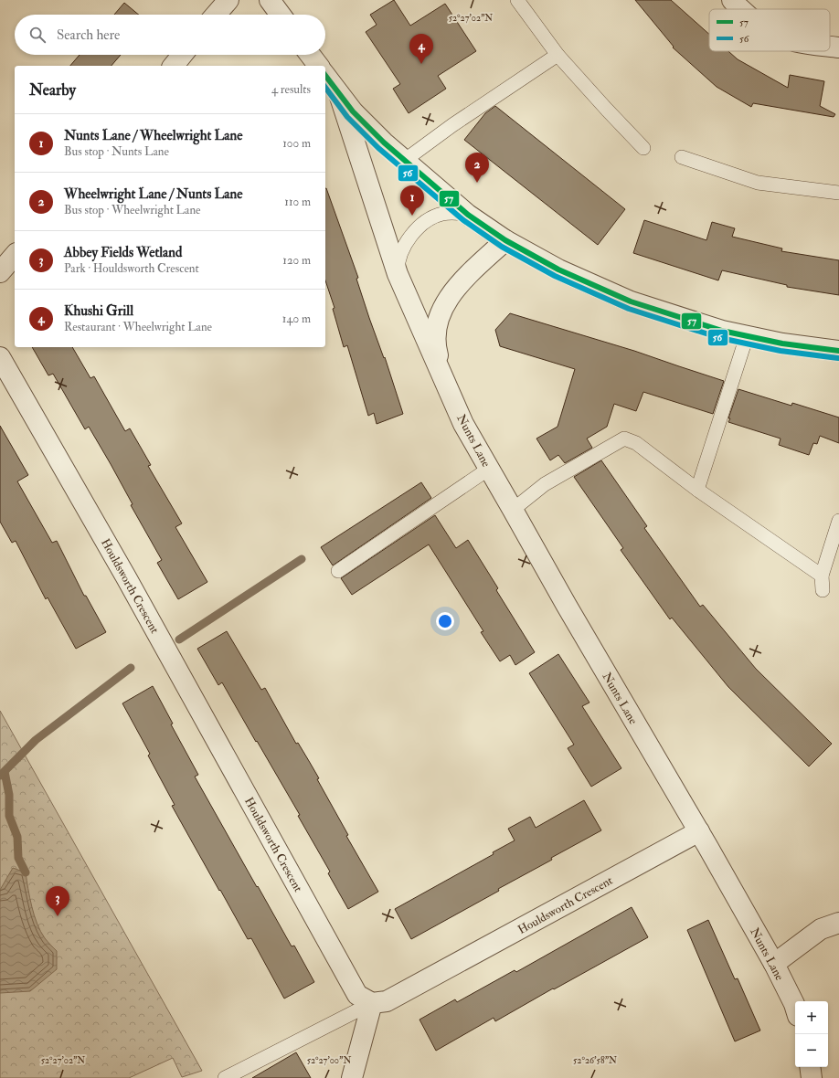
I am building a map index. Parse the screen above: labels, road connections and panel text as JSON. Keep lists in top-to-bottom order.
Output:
{
  "streets": {
    "street": ["Nunts Lane", "Houldsworth Crescent"]
  },
  "crossings": [
    ["Nunts Lane", "Houldsworth Crescent"]
  ],
  "lines": ["transit line 57", "transit line 56"],
  "legend": ["57", "56"],
  "page": {
    "search": "Search here",
    "pins": [
      "4",
      "2",
      "1",
      "3"
    ],
    "heading": ["Nearby", "4 results"],
    "list": [
      {
        "mark": "1",
        "name": "Nunts Lane / Wheelwright Lane",
        "note": "Bus stop · Nunts Lane",
        "value": "100 m"
      },
      {
        "mark": "2",
        "name": "Wheelwright Lane / Nunts Lane",
        "note": "Bus stop · Wheelwright Lane",
        "value": "110 m"
      },
      {
        "mark": "3",
        "name": "Abbey Fields Wetland",
        "note": "Park · Houldsworth Crescent",
        "value": "120 m"
      },
      {
        "mark": "4",
        "name": "Khushi Grill",
        "note": "Restaurant · Wheelwright Lane",
        "value": "140 m"
      }
    ],
    "map_buttons": ["+", "−"]
  },
  "coordinates": ["52°27'02\"N", "52°27'00\"N", "52°26'58\"N"]
}
